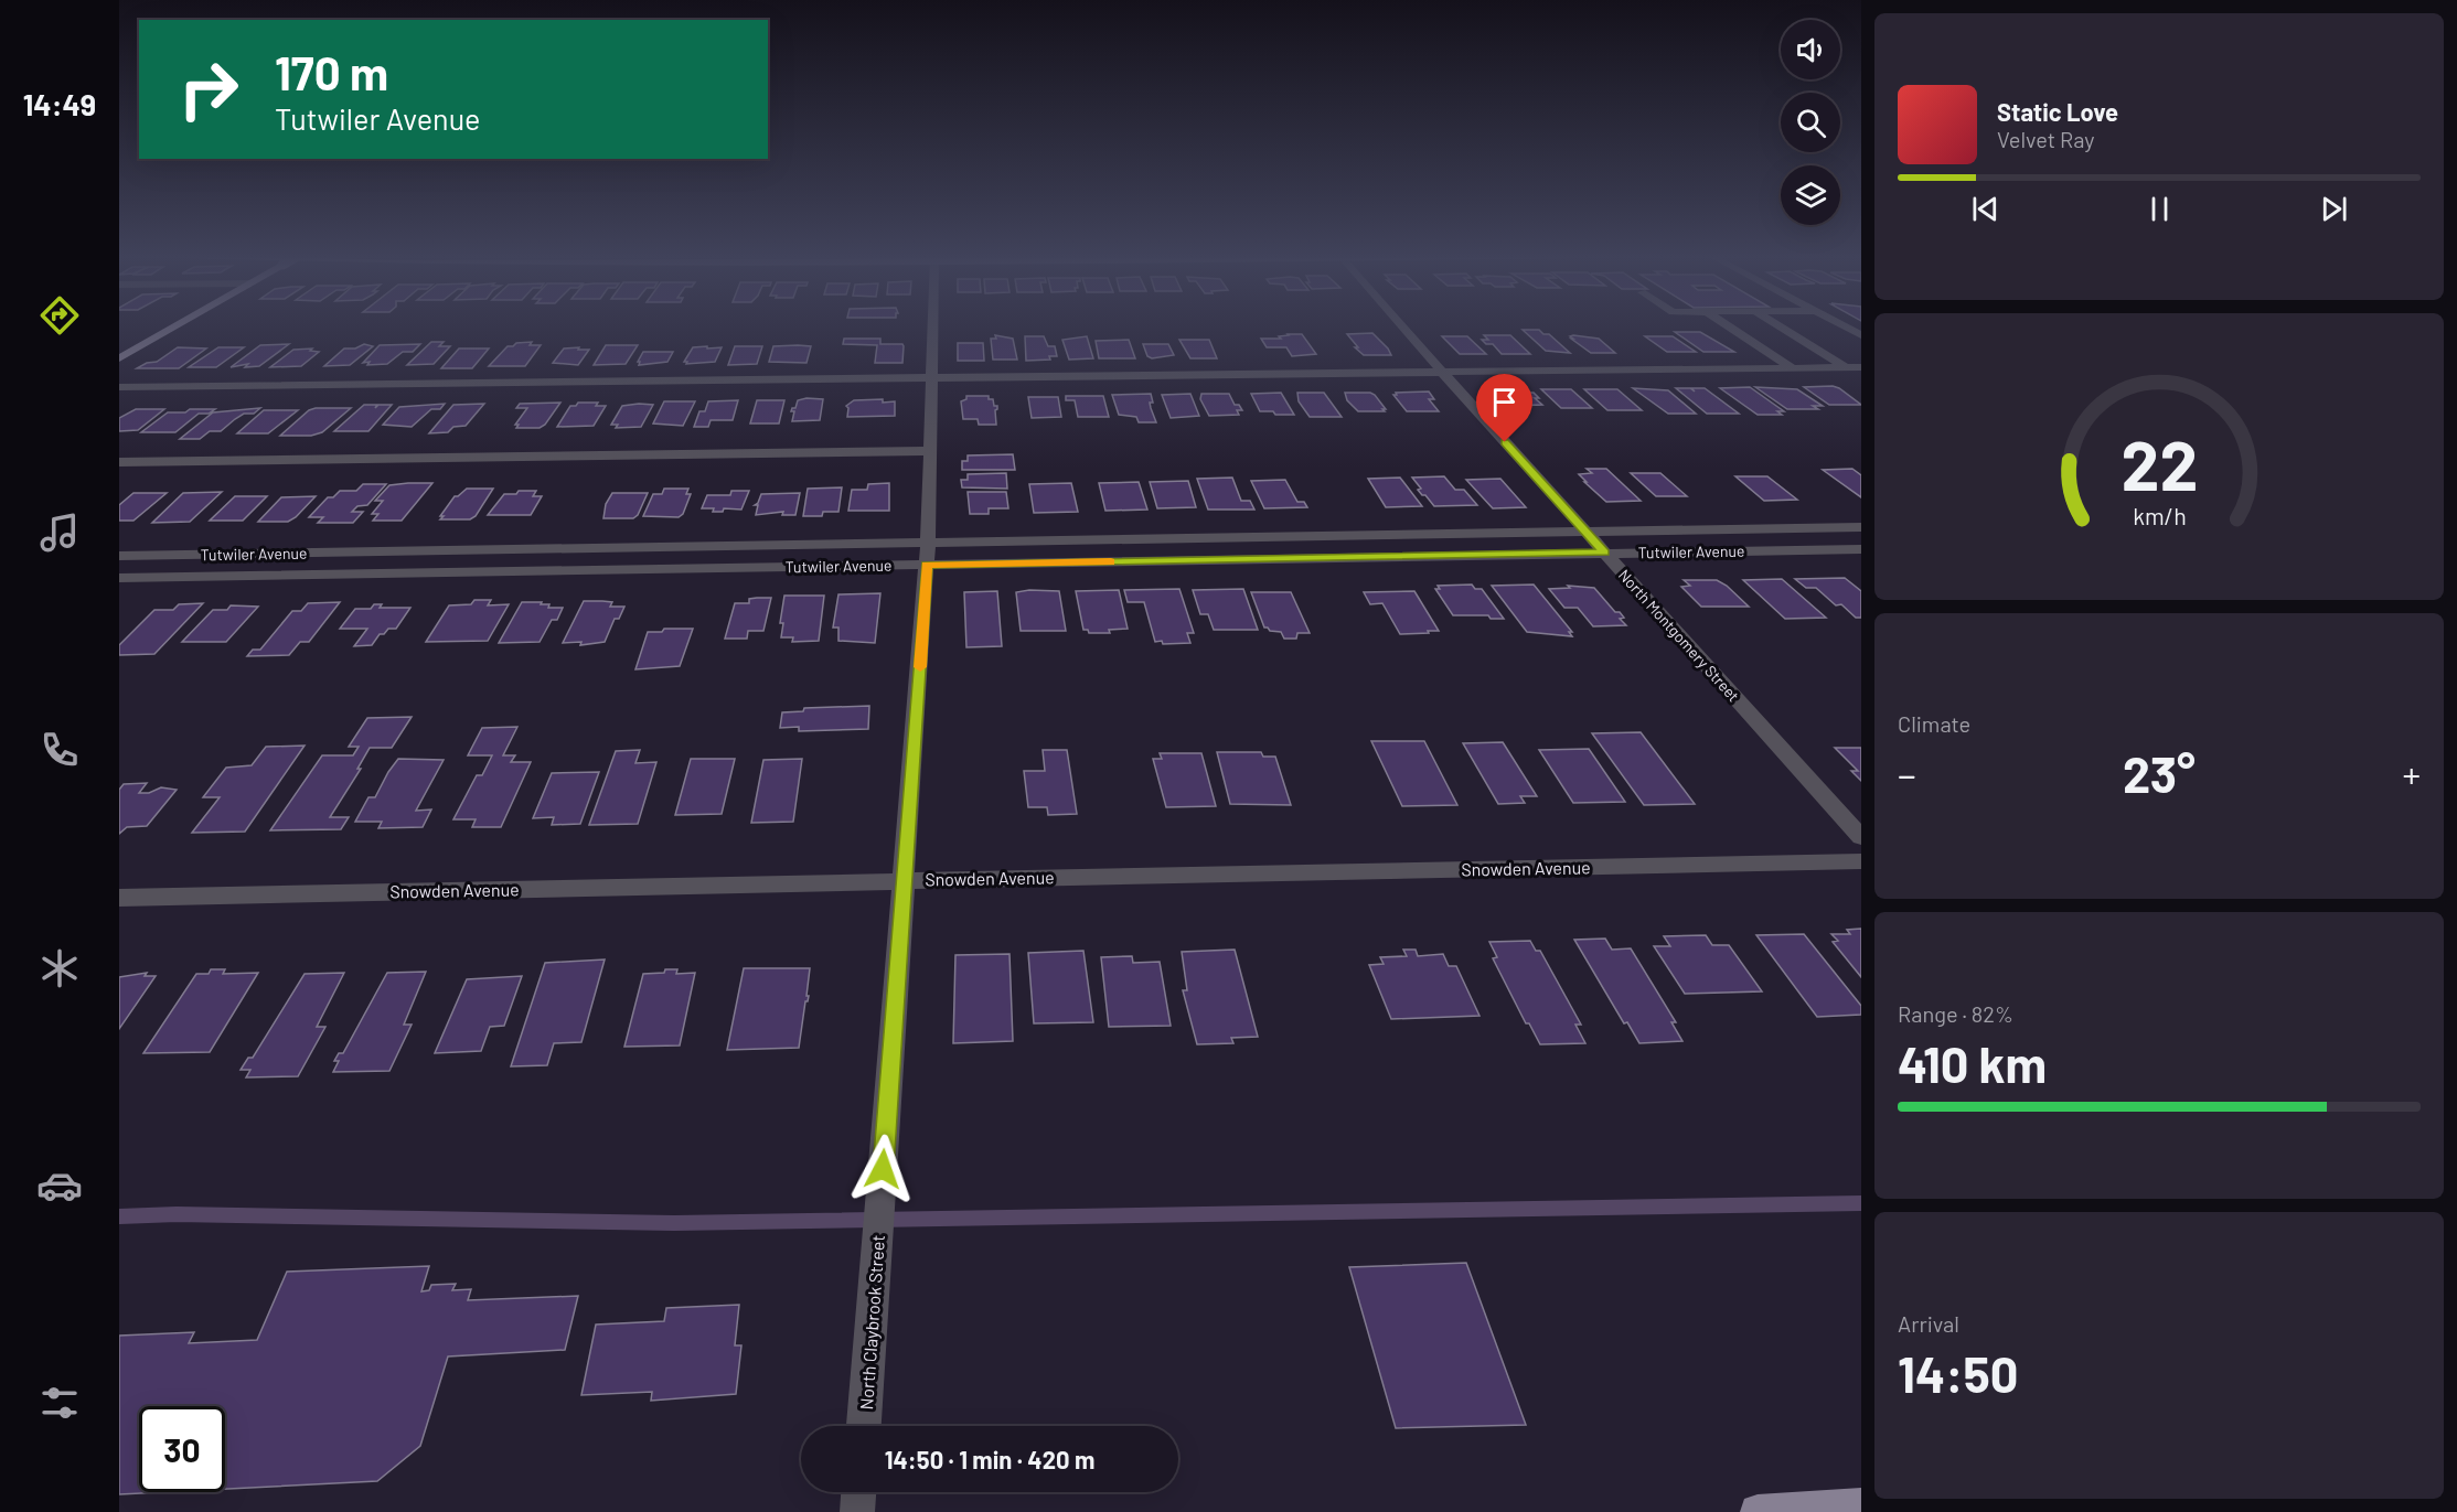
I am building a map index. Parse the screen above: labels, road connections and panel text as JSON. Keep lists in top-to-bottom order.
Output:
{
  "streets": {
    "street": [
      "Tutwiler Avenue",
      "North Montgomery Street",
      "Snowden Avenue",
      "North Claybrook Street"
    ]
  },
  "crossings": [
    ["Tutwiler Avenue", "North Montgomery Street"],
    ["Tutwiler Avenue", "North Claybrook Street"],
    ["Snowden Avenue", "North Claybrook Street"]
  ],
  "page": {
    "tabs": "14:49",
    "turn": ["170 m", "Tutwiler Avenue"],
    "song": ["Static Love", "Velvet Ray"],
    "tile": [
      "Climate",
      ["Range · 82%", "410 km"],
      ["Arrival", "14:50"]
    ],
    "heat": ["−", "23°", "+"],
    "limit": "30",
    "trip": "14:50 · 1 min · 420 m",
    "gauge": ["22", "km/h"]
  }
}
